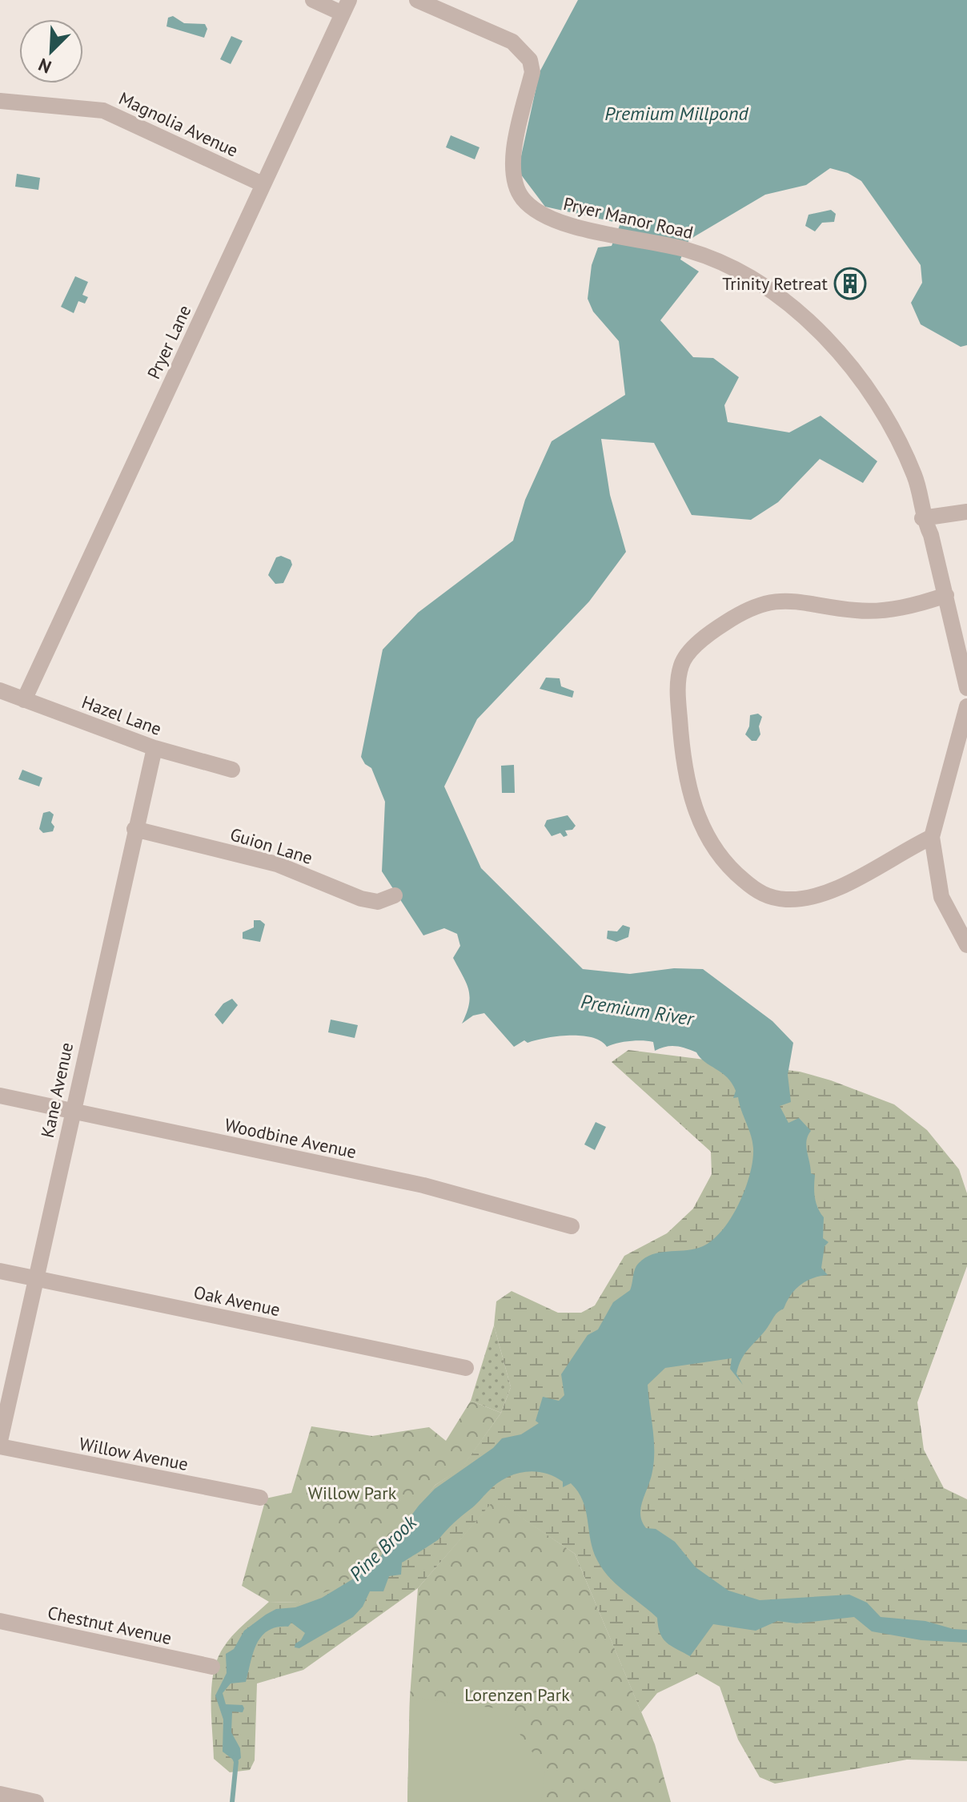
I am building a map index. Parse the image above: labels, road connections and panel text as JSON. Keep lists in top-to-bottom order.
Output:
{
  "streets": {
    "street": [
      "Magnolia Avenue",
      "Pryer Manor Road",
      "Pryer Lane",
      "Hazel Lane",
      "Guion Lane",
      "Kane Avenue",
      "Woodbine Avenue",
      "Oak Avenue",
      "Willow Avenue",
      "Chestnut Avenue"
    ]
  },
  "crossings": [
    ["Magnolia Avenue", "Pryer Lane"],
    ["Pryer Lane", "Hazel Lane"],
    ["Hazel Lane", "Kane Avenue"],
    ["Guion Lane", "Kane Avenue"],
    ["Kane Avenue", "Woodbine Avenue"],
    ["Kane Avenue", "Oak Avenue"]
  ],
  "water": ["Premium Millpond", "Premium River", "Pine Brook"],
  "parks": ["Willow Park", "Lorenzen Park"],
  "places": {
    "building": ["Trinity Retreat"]
  },
  "north": "bottom left"
}
